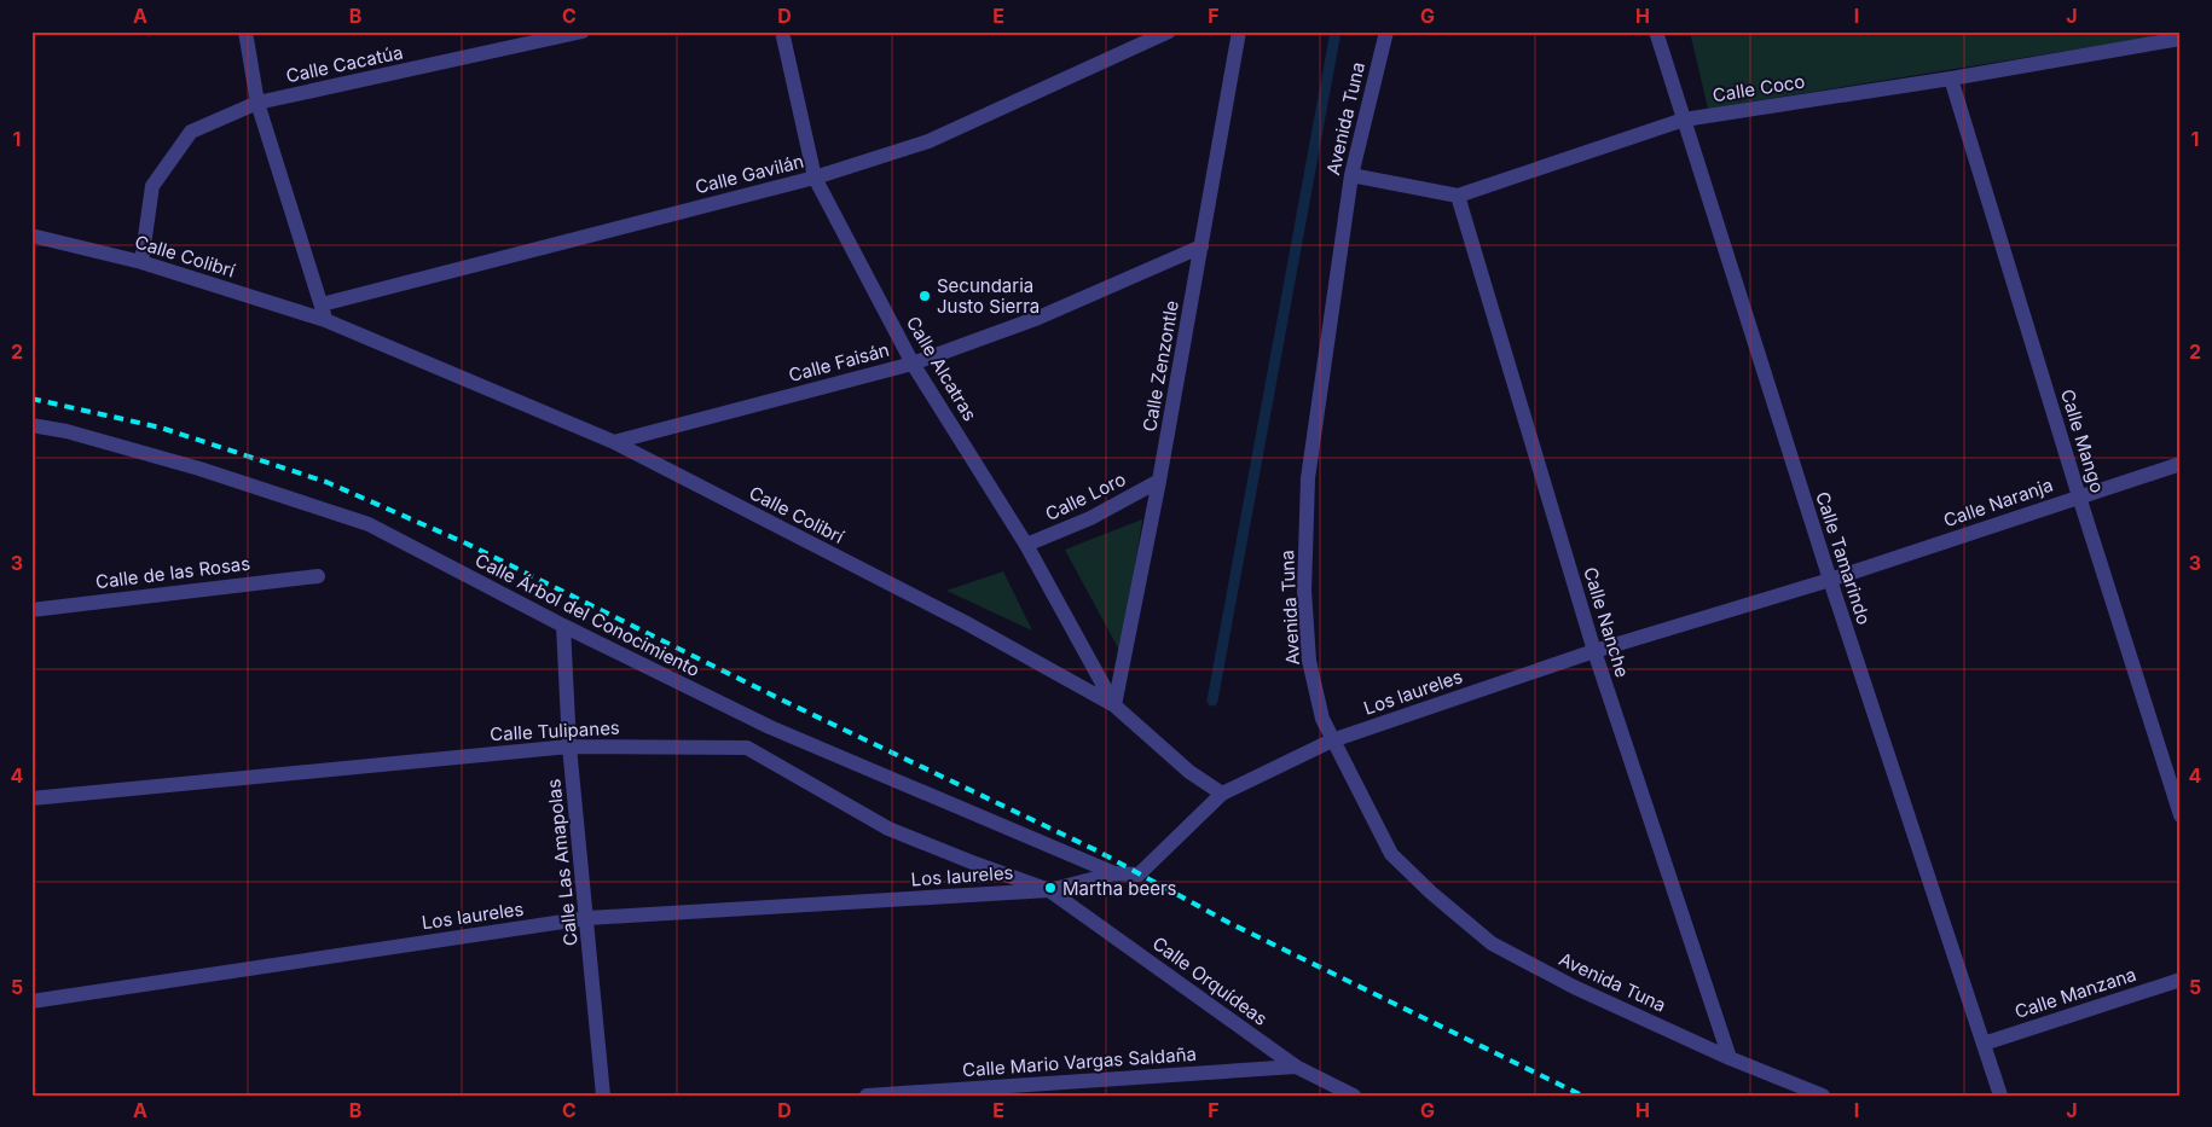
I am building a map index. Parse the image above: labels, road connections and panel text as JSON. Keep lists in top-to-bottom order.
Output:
{
  "streets": {
    "street": [
      "Calle Cacatúa",
      "Calle Coco",
      "Avenida Tuna",
      "Calle Gavilán",
      "Calle Colibrí",
      "Calle Faisán",
      "Calle Zenzontle",
      "Calle Alcatras",
      "Calle Mango",
      "Calle Loro",
      "Calle Naranja",
      "Calle Tamarindo",
      "Calle de las Rosas",
      "Calle Árbol del Conocimiento",
      "Calle Nanche",
      "Los laureles",
      "Calle Tulipanes",
      "Calle Las Amapolas",
      "Calle Orquídeas",
      "Calle Manzana",
      "Calle Mario Vargas Saldaña"
    ]
  },
  "crossings": [
    ["Calle Cacatúa", "Calle Colibrí"],
    ["Calle Coco", "Avenida Tuna"],
    ["Calle Coco", "Calle Mango"],
    ["Calle Coco", "Calle Tamarindo"],
    ["Calle Coco", "Calle Nanche"],
    ["Avenida Tuna", "Calle Nanche"],
    ["Avenida Tuna", "Los laureles"],
    ["Calle Gavilán", "Calle Alcatras"],
    ["Calle Colibrí", "Calle Faisán"],
    ["Calle Colibrí", "Calle Zenzontle"],
    ["Calle Colibrí", "Calle Alcatras"],
    ["Calle Colibrí", "Los laureles"],
    ["Calle Faisán", "Calle Zenzontle"],
    ["Calle Faisán", "Calle Alcatras"],
    ["Calle Zenzontle", "Calle Alcatras"],
    ["Calle Zenzontle", "Calle Loro"],
    ["Calle Alcatras", "Calle Loro"],
    ["Calle Mango", "Calle Naranja"],
    ["Calle Naranja", "Calle Tamarindo"],
    ["Calle Naranja", "Los laureles"],
    ["Calle Tamarindo", "Los laureles"],
    ["Calle Tamarindo", "Calle Manzana"],
    ["Calle Árbol del Conocimiento", "Los laureles"],
    ["Calle Árbol del Conocimiento", "Calle Las Amapolas"],
    ["Calle Nanche", "Los laureles"],
    ["Los laureles", "Calle Tulipanes"],
    ["Los laureles", "Calle Las Amapolas"],
    ["Los laureles", "Calle Orquídeas"],
    ["Calle Tulipanes", "Calle Las Amapolas"],
    ["Calle Tulipanes", "Calle Orquídeas"],
    ["Calle Orquídeas", "Calle Mario Vargas Saldaña"]
  ],
  "places": ["Secundaria Justo Sierra", "Martha beers"],
  "grid": {
    "columns": [
      "A",
      "B",
      "C",
      "D",
      "E",
      "F",
      "G",
      "H",
      "I",
      "J"
    ],
    "rows": [
      "1",
      "2",
      "3",
      "4",
      "5"
    ]
  }
}
